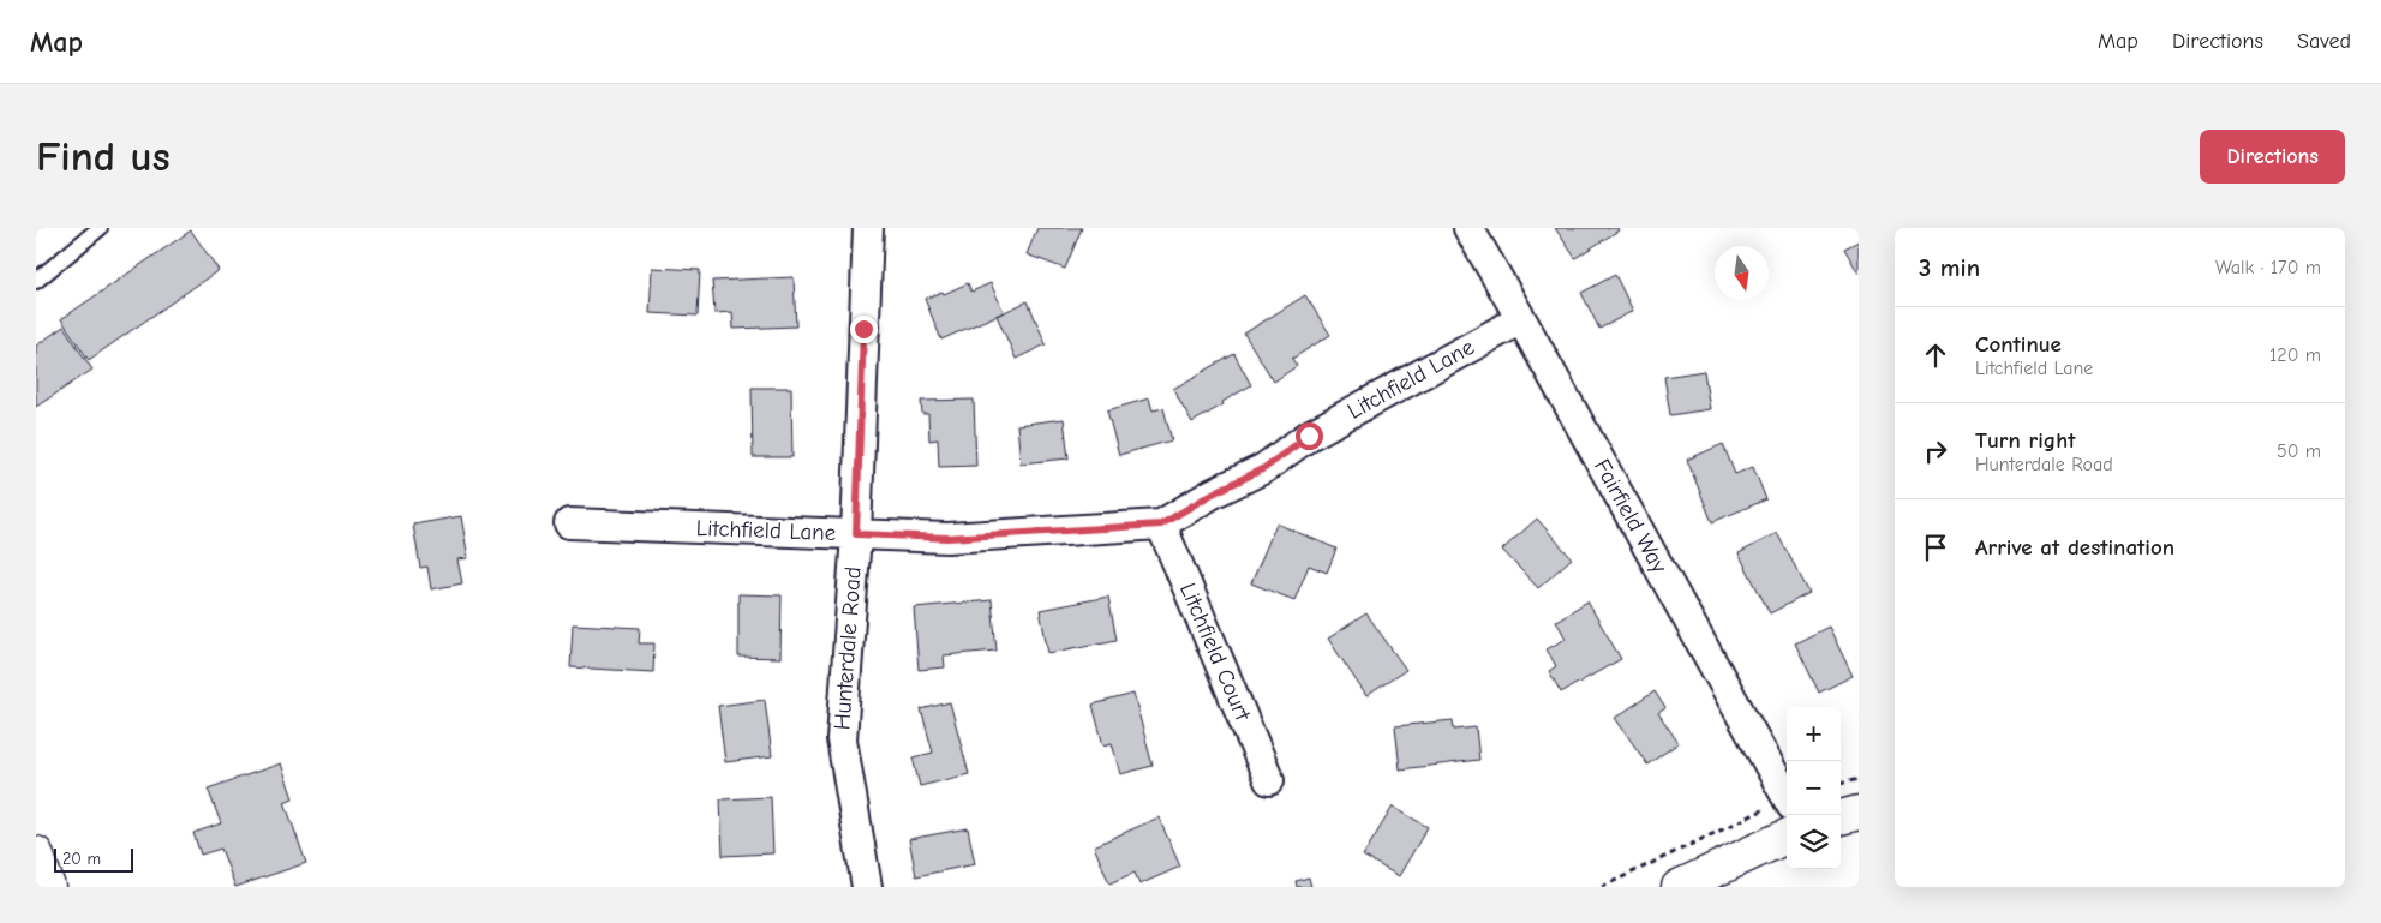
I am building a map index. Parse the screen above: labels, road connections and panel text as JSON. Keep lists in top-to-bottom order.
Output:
{
  "streets": {
    "street": [
      "Litchfield Lane",
      "Fairfield Way",
      "Hunterdale Road",
      "Litchfield Court"
    ]
  },
  "crossings": [
    ["Litchfield Lane", "Fairfield Way"],
    ["Litchfield Lane", "Hunterdale Road"],
    ["Litchfield Lane", "Litchfield Court"]
  ],
  "scale_bar": "20 m",
  "north": "bottom",
  "page": {
    "header": "Map",
    "nav": ["Map", "Directions", "Saved"],
    "buttons": "Directions",
    "title": "Find us",
    "heading": ["3 min", "Walk · 170 m"],
    "list": [
      ["Continue", "Litchfield Lane", "120 m"],
      ["Turn right", "Hunterdale Road", "50 m"],
      "Arrive at destination"
    ],
    "map_buttons": ["+", "−"],
    "scale": "20 m"
  }
}
